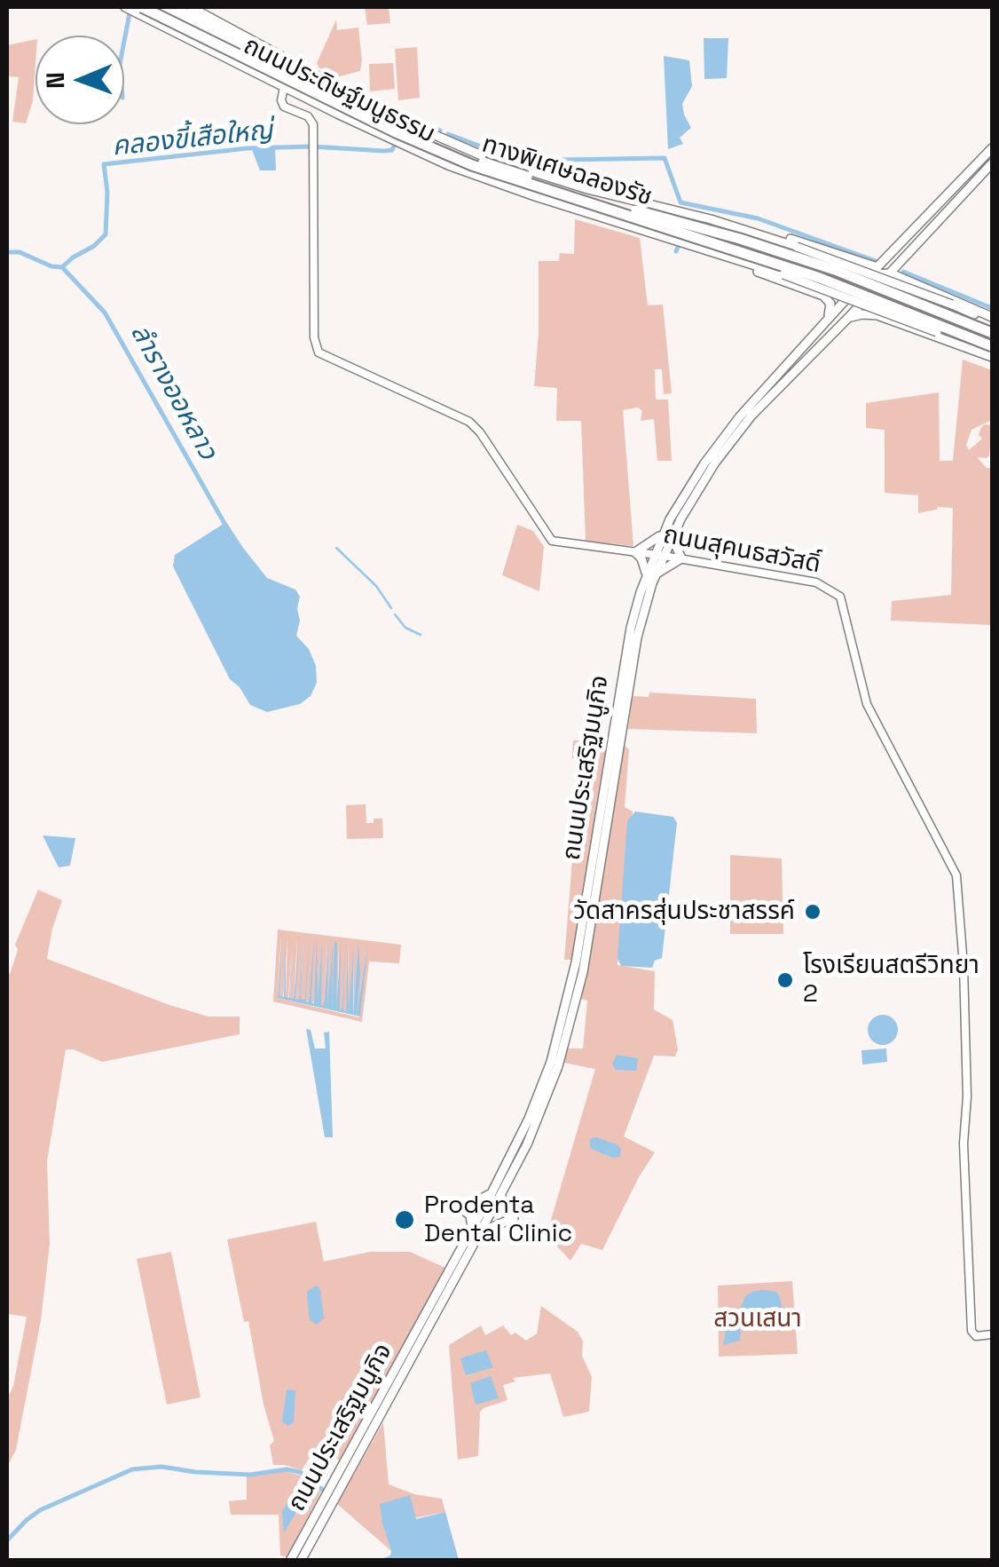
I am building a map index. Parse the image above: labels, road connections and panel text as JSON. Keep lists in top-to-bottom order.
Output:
{
  "streets": {
    "highway": ["ทางพิเศษฉลองรัช"],
    "main road": ["ถนนประดิษฐ์มนูธรรม", "ถนนสุคนธสวัสดิ์", "ถนนประเสริฐมนูกิจ"]
  },
  "crossings": [
    ["ถนนประดิษฐ์มนูธรรม", "ทางพิเศษฉลองรัช"],
    ["ถนนประดิษฐ์มนูธรรม", "ถนนสุคนธสวัสดิ์"],
    ["ถนนสุคนธสวัสดิ์", "ถนนประเสริฐมนูกิจ"]
  ],
  "water": ["คลองขี้เสือใหญ่", "ลำรางออหลาว"],
  "parks": ["สวนเสนา"],
  "places": ["วัดสาครสุ่นประชาสรรค์", "โรงเรียนสตรีวิทยา 2", "Prodenta Dental Clinic"],
  "north": "left"
}
